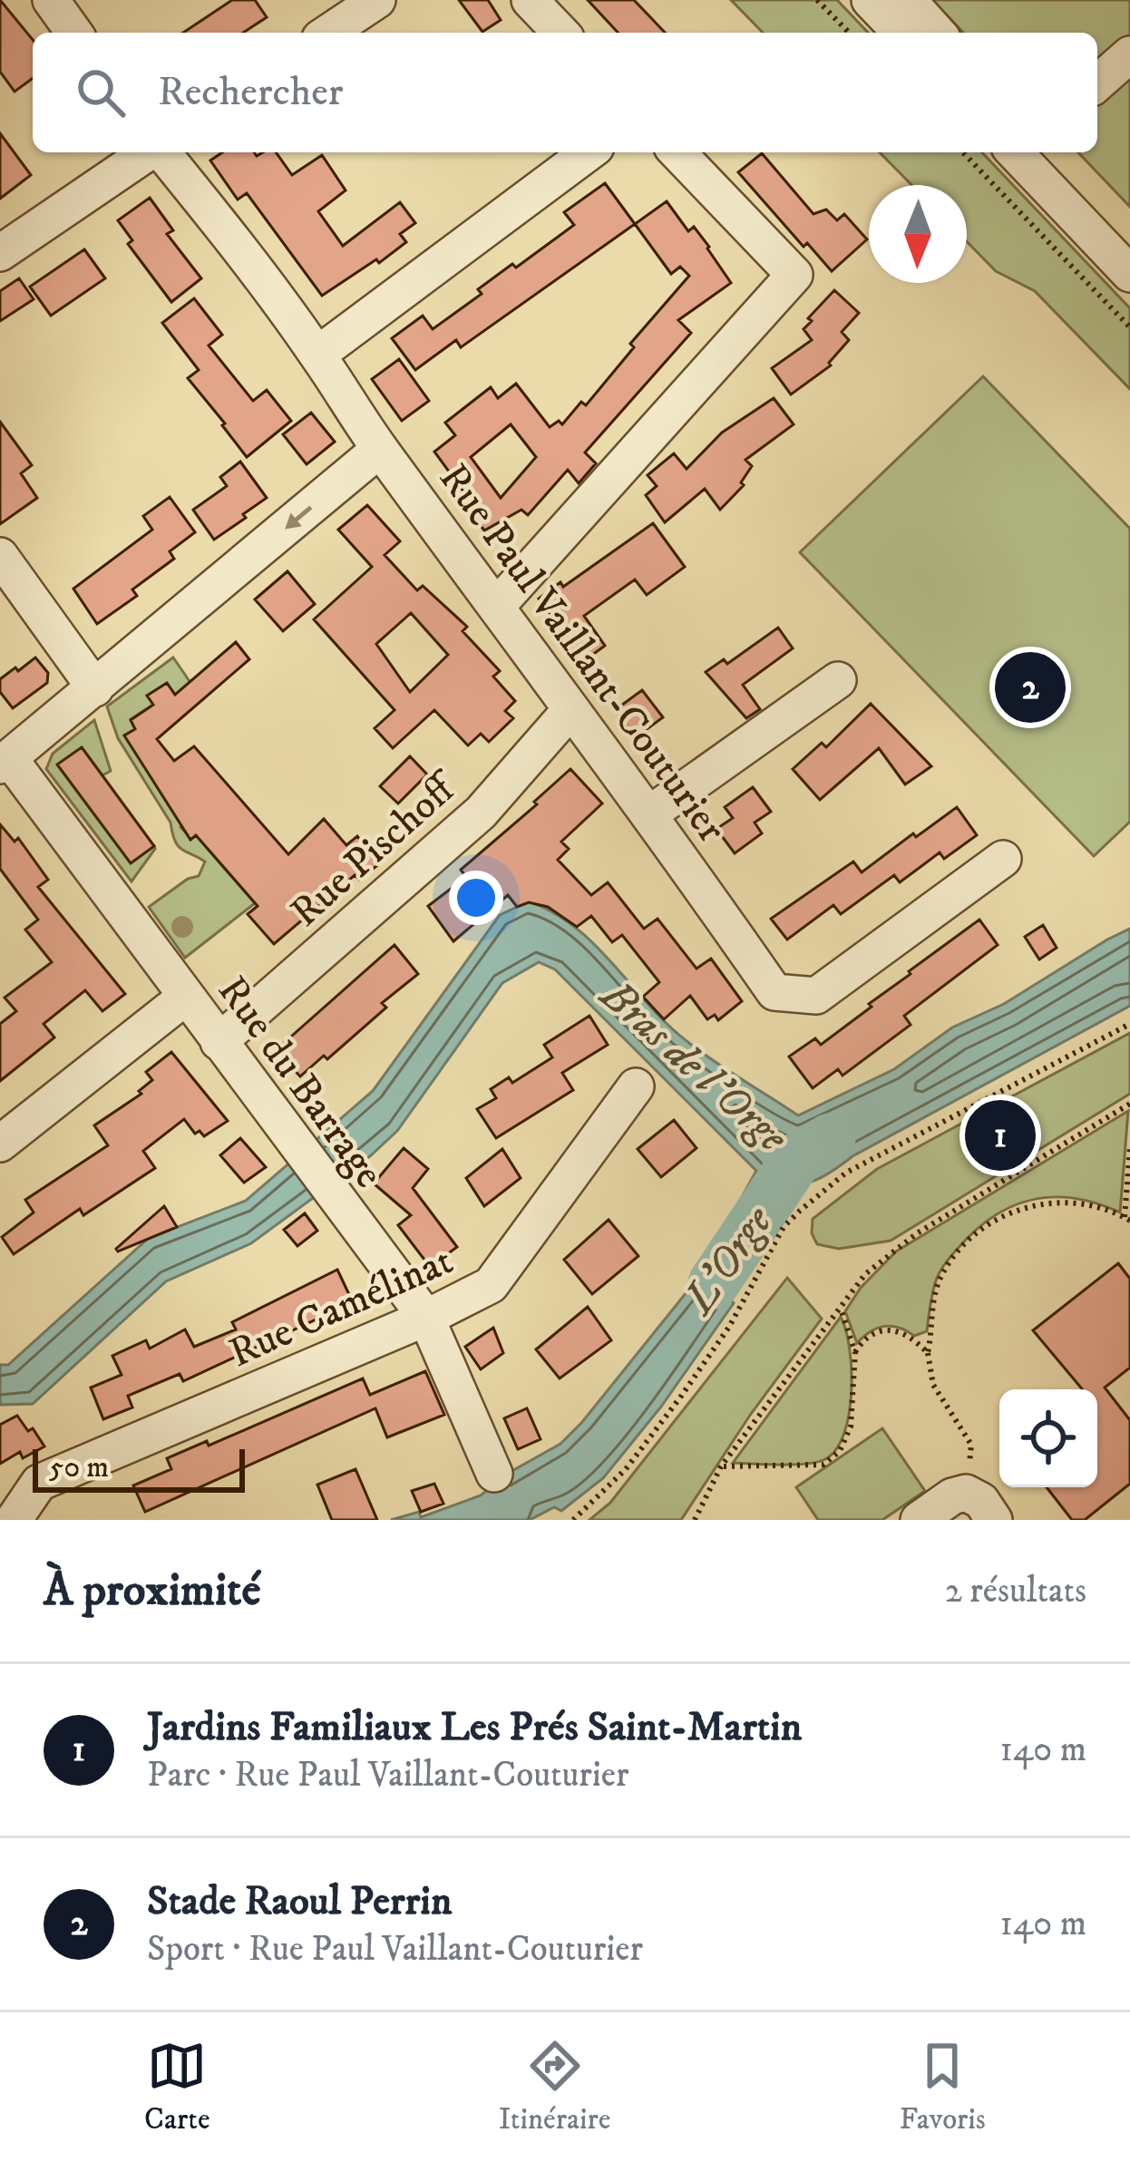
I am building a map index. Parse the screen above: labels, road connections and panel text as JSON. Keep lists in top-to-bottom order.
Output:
{
  "streets": {
    "street": [
      "Rue Paul Vaillant-Couturier",
      "Rue Pischoff",
      "Rue du Barrage",
      "Rue Camélinat"
    ]
  },
  "crossings": [
    ["Rue Paul Vaillant-Couturier", "Rue Pischoff"],
    ["Rue Pischoff", "Rue du Barrage"],
    ["Rue du Barrage", "Rue Camélinat"]
  ],
  "water": ["Bras de l'Orge", "L'Orge"],
  "scale_bar": "50 m",
  "north": "bottom",
  "page": {
    "search": "Rechercher",
    "pins": ["2", "1"],
    "scale": "50 m",
    "heading": ["À proximité", "2 résultats"],
    "list": [
      {
        "mark": "1",
        "name": "Jardins Familiaux Les Prés Saint-Martin",
        "note": "Parc · Rue Paul Vaillant-Couturier",
        "value": "140 m"
      },
      {
        "mark": "2",
        "name": "Stade Raoul Perrin",
        "note": "Sport · Rue Paul Vaillant-Couturier",
        "value": "140 m"
      }
    ],
    "nav": ["Carte", "Itinéraire", "Favoris"]
  }
}
